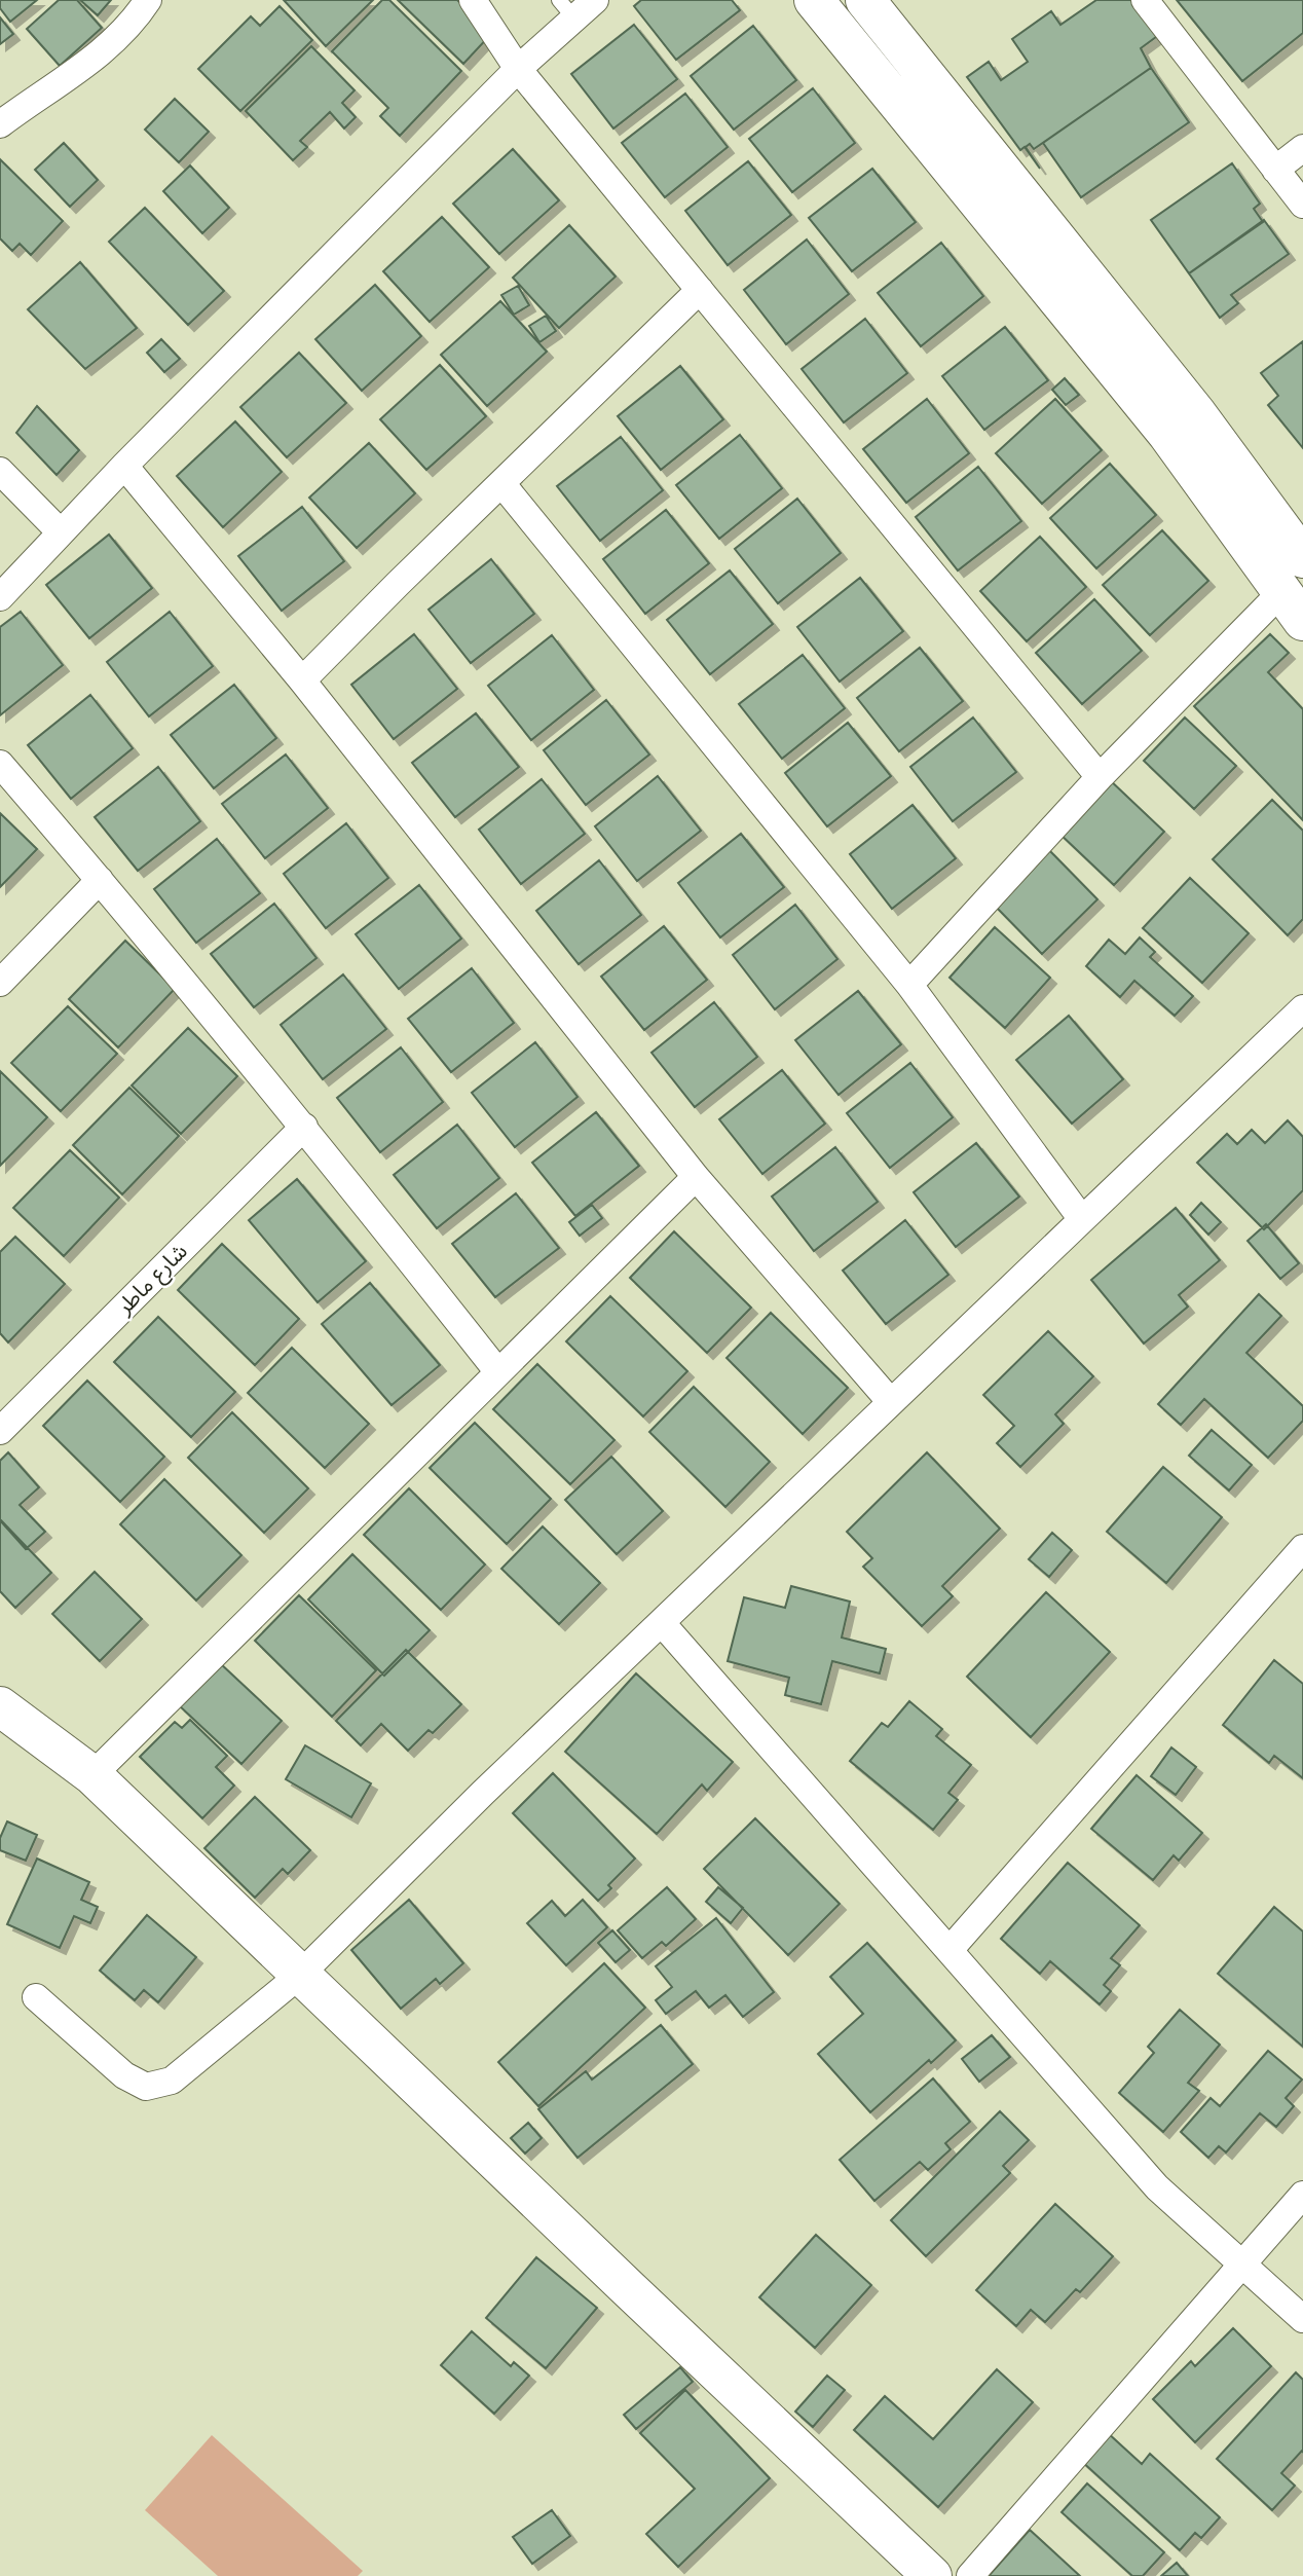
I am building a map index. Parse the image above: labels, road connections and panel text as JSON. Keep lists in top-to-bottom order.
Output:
{
  "streets": {
    "street": ["شارع ماطر"]
  }
}
